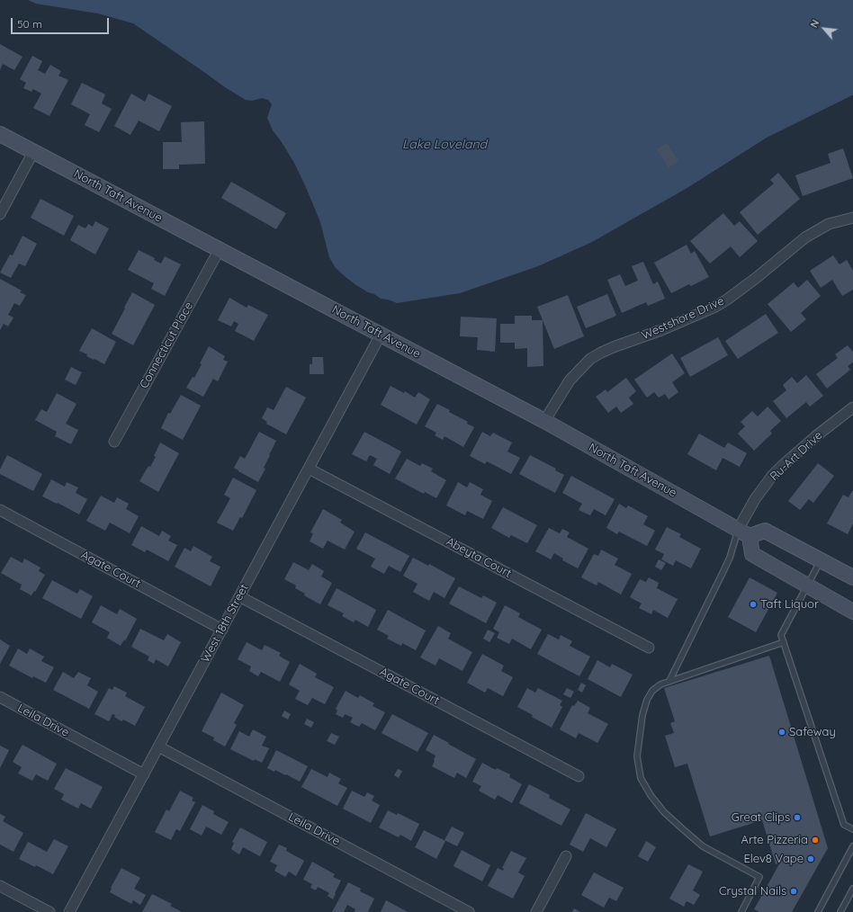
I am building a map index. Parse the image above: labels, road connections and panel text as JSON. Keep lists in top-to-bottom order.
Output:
{
  "streets": {
    "main road": ["North Taft Avenue"],
    "street": [
      "Westshore Drive",
      "Connecticut Place",
      "Ru-Art Drive",
      "Abeyta Court",
      "Agate Court",
      "West 18th Street",
      "Leila Drive"
    ]
  },
  "crossings": [
    ["North Taft Avenue", "Westshore Drive"],
    ["North Taft Avenue", "Connecticut Place"],
    ["North Taft Avenue", "Ru-Art Drive"],
    ["North Taft Avenue", "West 18th Street"],
    ["Abeyta Court", "West 18th Street"],
    ["Agate Court", "West 18th Street"],
    ["West 18th Street", "Leila Drive"]
  ],
  "water": ["Lake Loveland"],
  "places": [
    "Taft Liquor",
    "Safeway",
    "Great Clips",
    "Arte Pizzeria",
    "Elev8 Vape",
    "Crystal Nails"
  ],
  "scale_bar": "50 m",
  "north": "top left"
}
